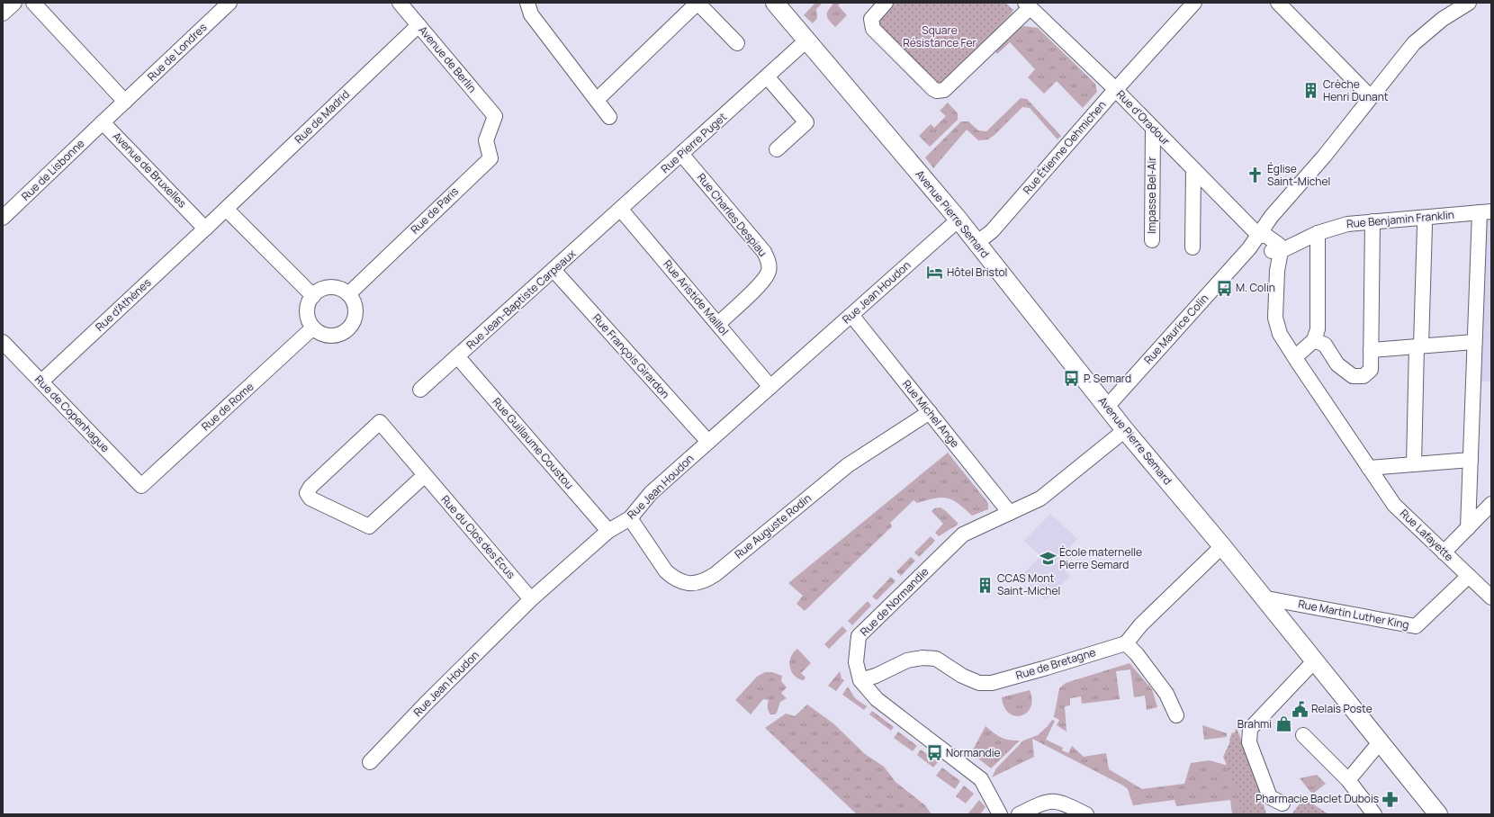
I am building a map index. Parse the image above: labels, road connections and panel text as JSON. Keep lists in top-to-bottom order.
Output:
{
  "streets": {
    "main road": ["Avenue Pierre Semard"],
    "street": [
      "Rue de Londres",
      "Avenue de Berlin",
      "Rue de Madrid",
      "Rue d'Oradour",
      "Rue Pierre Puget",
      "Rue Étienne Oehmichen",
      "Rue de Lisbonne",
      "Avenue de Bruxelles",
      "Impasse Bel-Air",
      "Rue de Paris",
      "Rue Charles Despiau",
      "Rue Benjamin Franklin",
      "Rue Jean Houdon",
      "Rue Aristide Maillol",
      "Rue Jean-Baptiste Carpeaux",
      "Rue d'Athènes",
      "Rue Maurice Colin",
      "Rue François Girardon",
      "Rue de Rome",
      "Rue de Copenhague",
      "Rue Michel Ange",
      "Rue Guillaume Coustou",
      "Rue Auguste Rodin",
      "Rue Lafayette",
      "Rue du Clos des Ecus",
      "Rue de Normandie",
      "Rue Martin Luther King",
      "Rue de Bretagne"
    ]
  },
  "crossings": [
    ["Avenue de Berlin", "Rue de Madrid"],
    ["Avenue de Berlin", "Rue de Paris"],
    ["Rue d'Oradour", "Rue Étienne Oehmichen"],
    ["Rue d'Oradour", "Impasse Bel-Air"],
    ["Rue d'Oradour", "Rue Maurice Colin"],
    ["Rue Pierre Puget", "Avenue Pierre Semard"],
    ["Rue Pierre Puget", "Rue Charles Despiau"],
    ["Rue Pierre Puget", "Rue Aristide Maillol"],
    ["Rue Pierre Puget", "Rue Jean-Baptiste Carpeaux"],
    ["Rue Étienne Oehmichen", "Avenue Pierre Semard"],
    ["Rue de Lisbonne", "Avenue de Bruxelles"],
    ["Avenue de Bruxelles", "Rue d'Athènes"],
    ["Rue de Paris", "Rue de Rome"],
    ["Avenue Pierre Semard", "Rue Jean Houdon"],
    ["Avenue Pierre Semard", "Rue Maurice Colin"],
    ["Avenue Pierre Semard", "Rue de Normandie"],
    ["Avenue Pierre Semard", "Rue Martin Luther King"],
    ["Rue Charles Despiau", "Rue Aristide Maillol"],
    ["Rue Benjamin Franklin", "Rue Lafayette"],
    ["Rue Jean Houdon", "Rue Aristide Maillol"],
    ["Rue Jean Houdon", "Rue François Girardon"],
    ["Rue Jean Houdon", "Rue Michel Ange"],
    ["Rue Jean Houdon", "Rue Guillaume Coustou"],
    ["Rue Jean Houdon", "Rue Auguste Rodin"],
    ["Rue Jean Houdon", "Rue du Clos des Ecus"],
    ["Rue Aristide Maillol", "Rue Jean-Baptiste Carpeaux"],
    ["Rue Jean-Baptiste Carpeaux", "Rue François Girardon"],
    ["Rue Jean-Baptiste Carpeaux", "Rue Guillaume Coustou"],
    ["Rue d'Athènes", "Rue de Copenhague"],
    ["Rue de Rome", "Rue de Copenhague"],
    ["Rue Michel Ange", "Rue Auguste Rodin"],
    ["Rue Michel Ange", "Rue de Normandie"],
    ["Rue Lafayette", "Rue Martin Luther King"],
    ["Rue de Normandie", "Rue de Bretagne"]
  ],
  "parks": ["Square Résistance Fer"],
  "places": {
    "building": ["Crèche Henri Dunant", "CCAS Mont Saint-Michel"],
    "church": ["Église Saint-Michel"],
    "hotel": ["Hôtel Bristol"],
    "bus stop": ["M. Colin", "P. Semard", "Normandie"],
    "school or university": ["École maternelle Pierre Semard"],
    "public building": ["Relais Poste"],
    "shop": ["Brahmi"],
    "pharmacy": ["Pharmacie Baclet Dubois"]
  }
}
